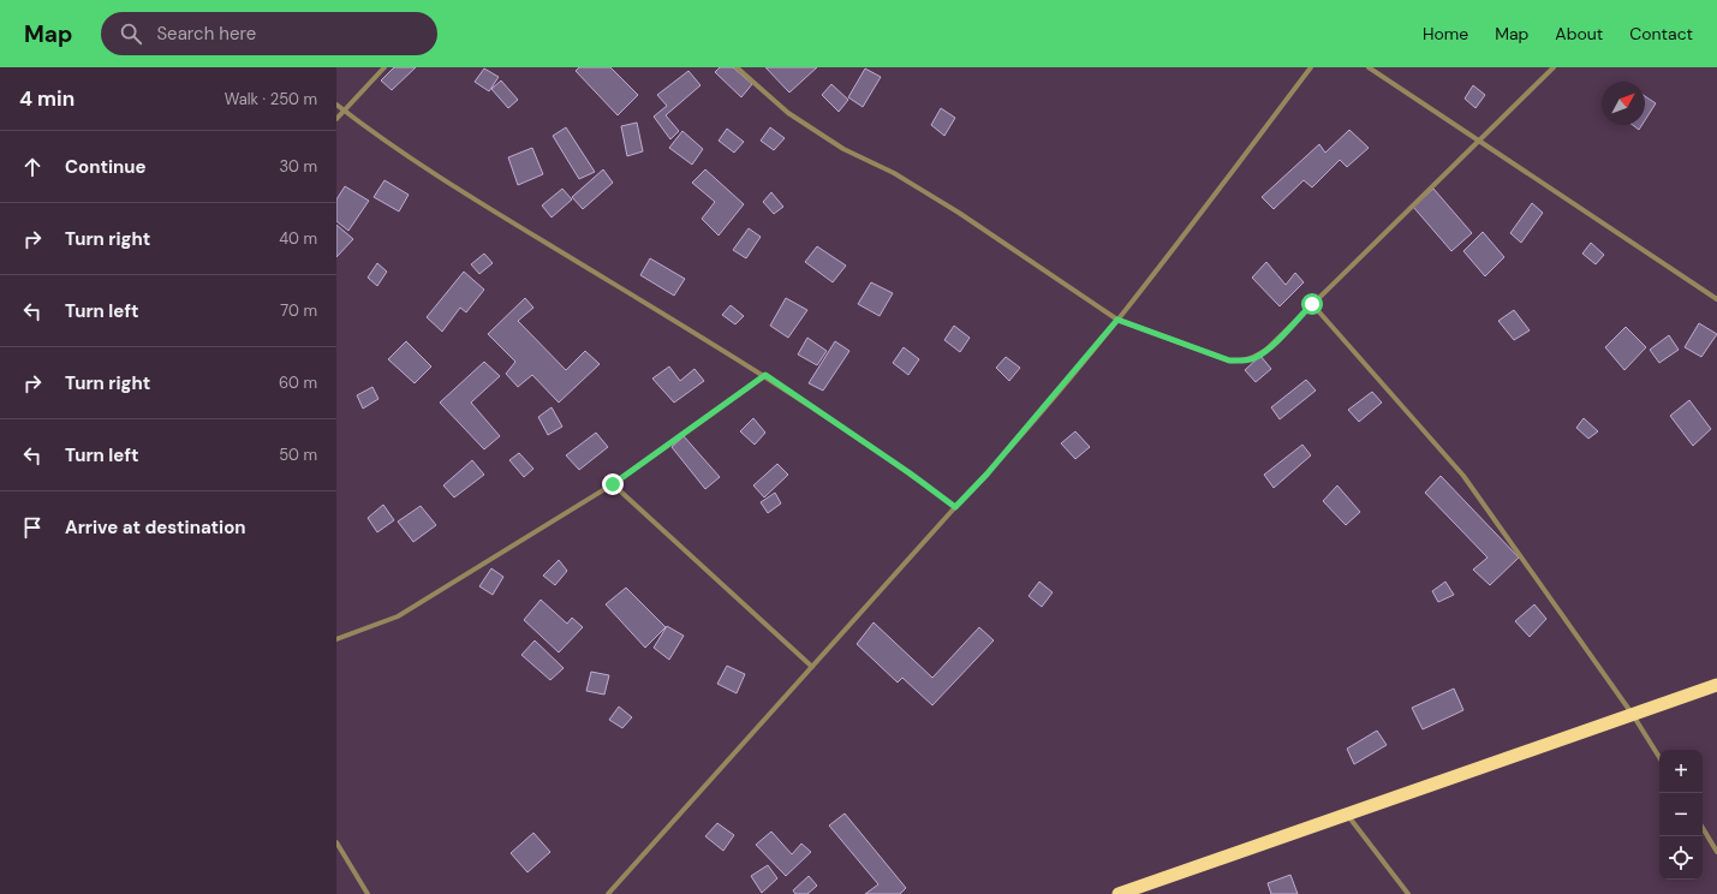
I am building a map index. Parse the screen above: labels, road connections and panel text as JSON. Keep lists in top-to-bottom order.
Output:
{
  "north": "top right",
  "page": {
    "header": "Map",
    "search": "Search here",
    "nav": [
      "Home",
      "Map",
      "About",
      "Contact"
    ],
    "heading": ["4 min", "Walk · 250 m"],
    "list": [
      ["Continue", "30 m"],
      ["Turn right", "40 m"],
      ["Turn left", "70 m"],
      ["Turn right", "60 m"],
      ["Turn left", "50 m"],
      "Arrive at destination"
    ],
    "map_buttons": ["+", "−"]
  }
}
